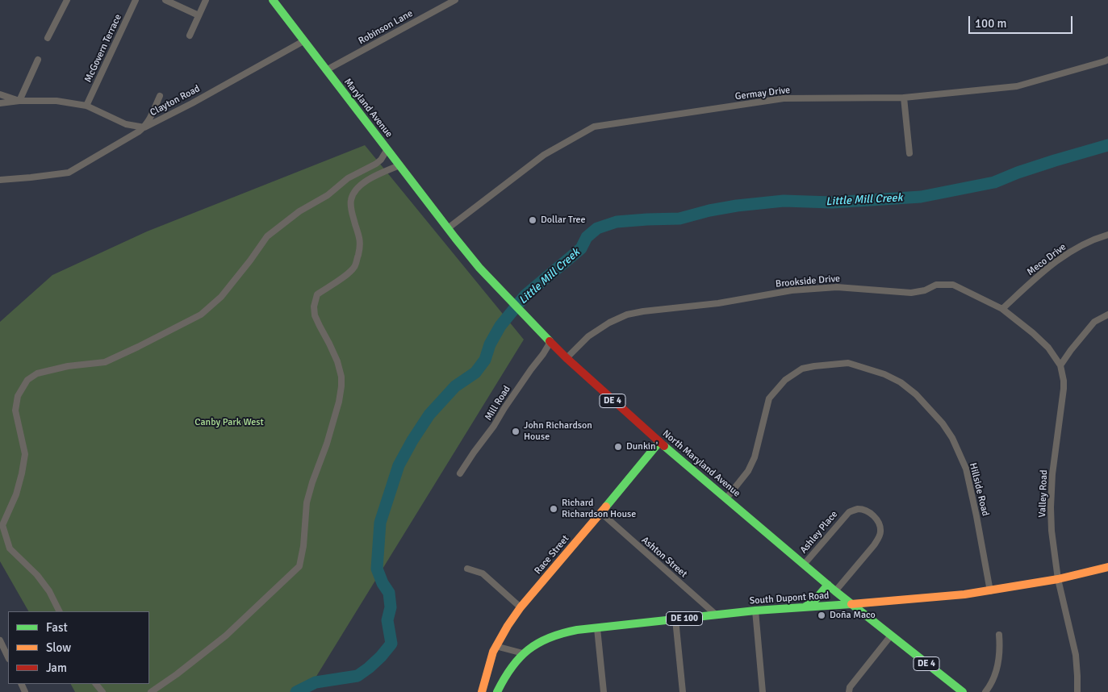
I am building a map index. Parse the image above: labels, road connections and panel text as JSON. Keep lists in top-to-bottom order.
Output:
{
  "streets": {
    "main road": [
      "Maryland Avenue",
      "DE 4",
      "North Maryland Avenue",
      "Race Street",
      "South Dupont Road",
      "DE 100"
    ],
    "street": [
      "Robinson Lane",
      "McGovern Terrace",
      "Germay Drive",
      "Clayton Road",
      "Meco Drive",
      "Brookside Drive",
      "Mill Road",
      "Hillside Road",
      "Valley Road",
      "Ashley Place",
      "Ashton Street"
    ]
  },
  "crossings": [
    ["Robinson Lane", "Maryland Avenue"],
    ["McGovern Terrace", "Clayton Road"],
    ["Germay Drive", "Maryland Avenue"],
    ["Germay Drive", "North Maryland Avenue"],
    ["Clayton Road", "Maryland Avenue"],
    ["Maryland Avenue", "North Maryland Avenue"],
    ["Meco Drive", "Brookside Drive"],
    ["Brookside Drive", "North Maryland Avenue"],
    ["Brookside Drive", "Valley Road"],
    ["Mill Road", "North Maryland Avenue"],
    ["North Maryland Avenue", "Hillside Road"],
    ["North Maryland Avenue", "Ashley Place"],
    ["North Maryland Avenue", "Race Street"],
    ["North Maryland Avenue", "South Dupont Road"],
    ["Hillside Road", "South Dupont Road"],
    ["Valley Road", "South Dupont Road"],
    ["Race Street", "Ashton Street"],
    ["Ashton Street", "South Dupont Road"]
  ],
  "water": ["Little Mill Creek"],
  "parks": ["Canby Park West"],
  "places": [
    "Dollar Tree",
    "John Richardson House",
    "Dunkin'",
    "Richard Richardson House",
    "Doña Maco"
  ],
  "legend": ["Fast", "Slow", "Jam"],
  "scale_bar": "100 m"
}
